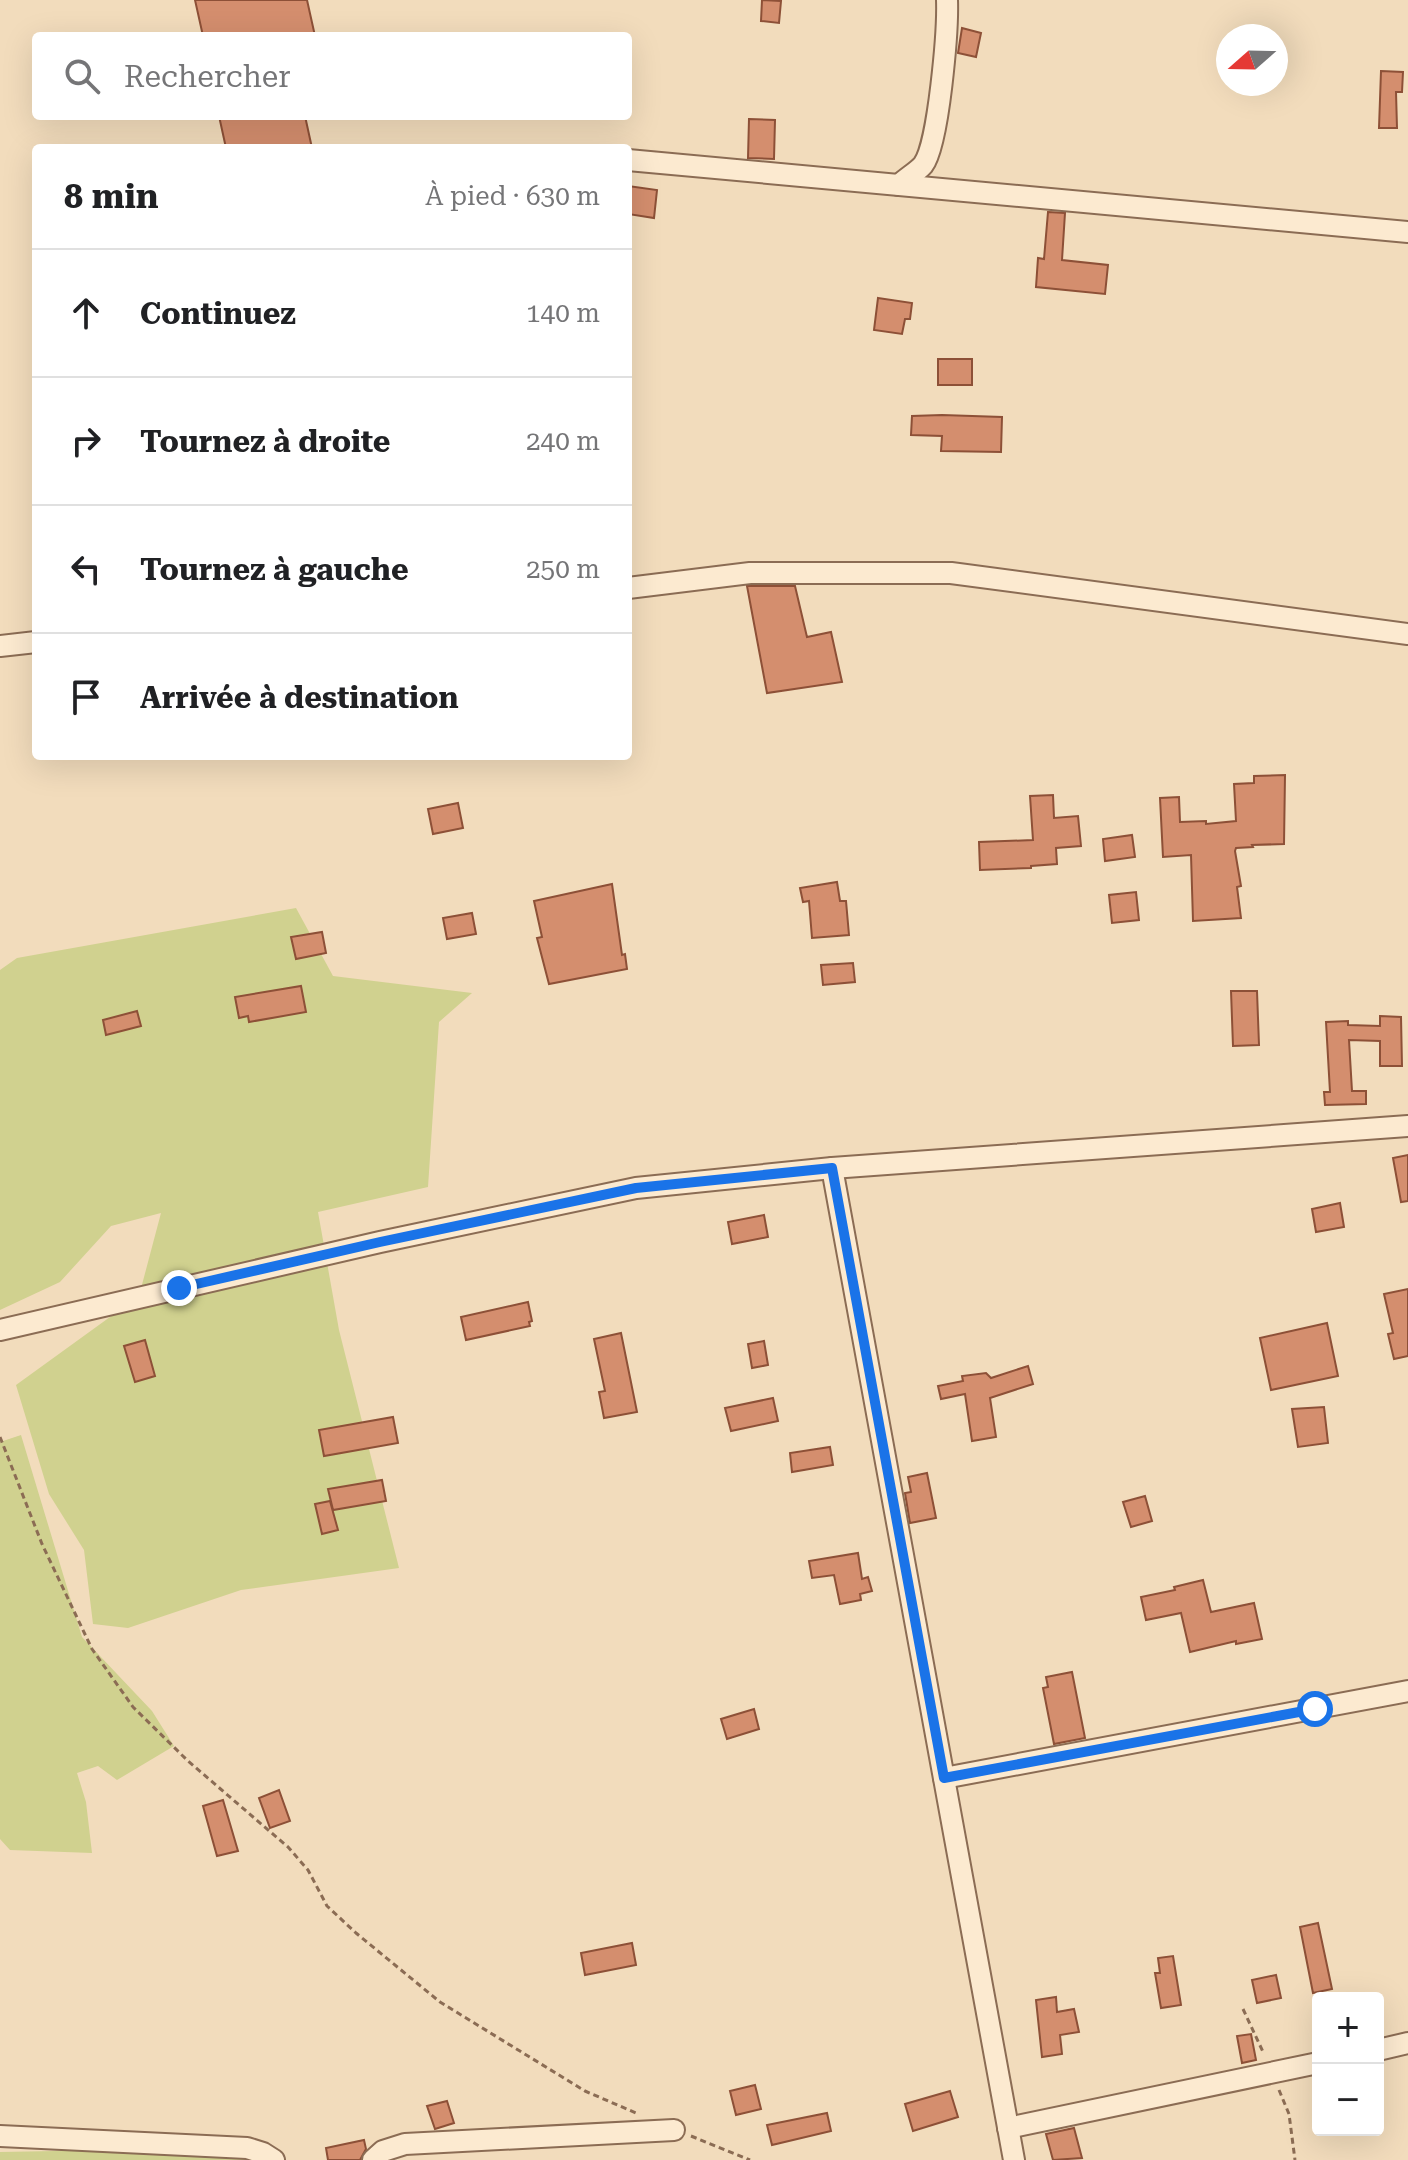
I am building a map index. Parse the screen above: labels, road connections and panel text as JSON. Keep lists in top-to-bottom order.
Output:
{
  "north": "left",
  "page": {
    "search": "Rechercher",
    "heading": ["8 min", "À pied · 630 m"],
    "list": [
      ["Continuez", "140 m"],
      ["Tournez à droite", "240 m"],
      ["Tournez à gauche", "250 m"],
      "Arrivée à destination"
    ],
    "map_buttons": ["+", "−"]
  }
}
